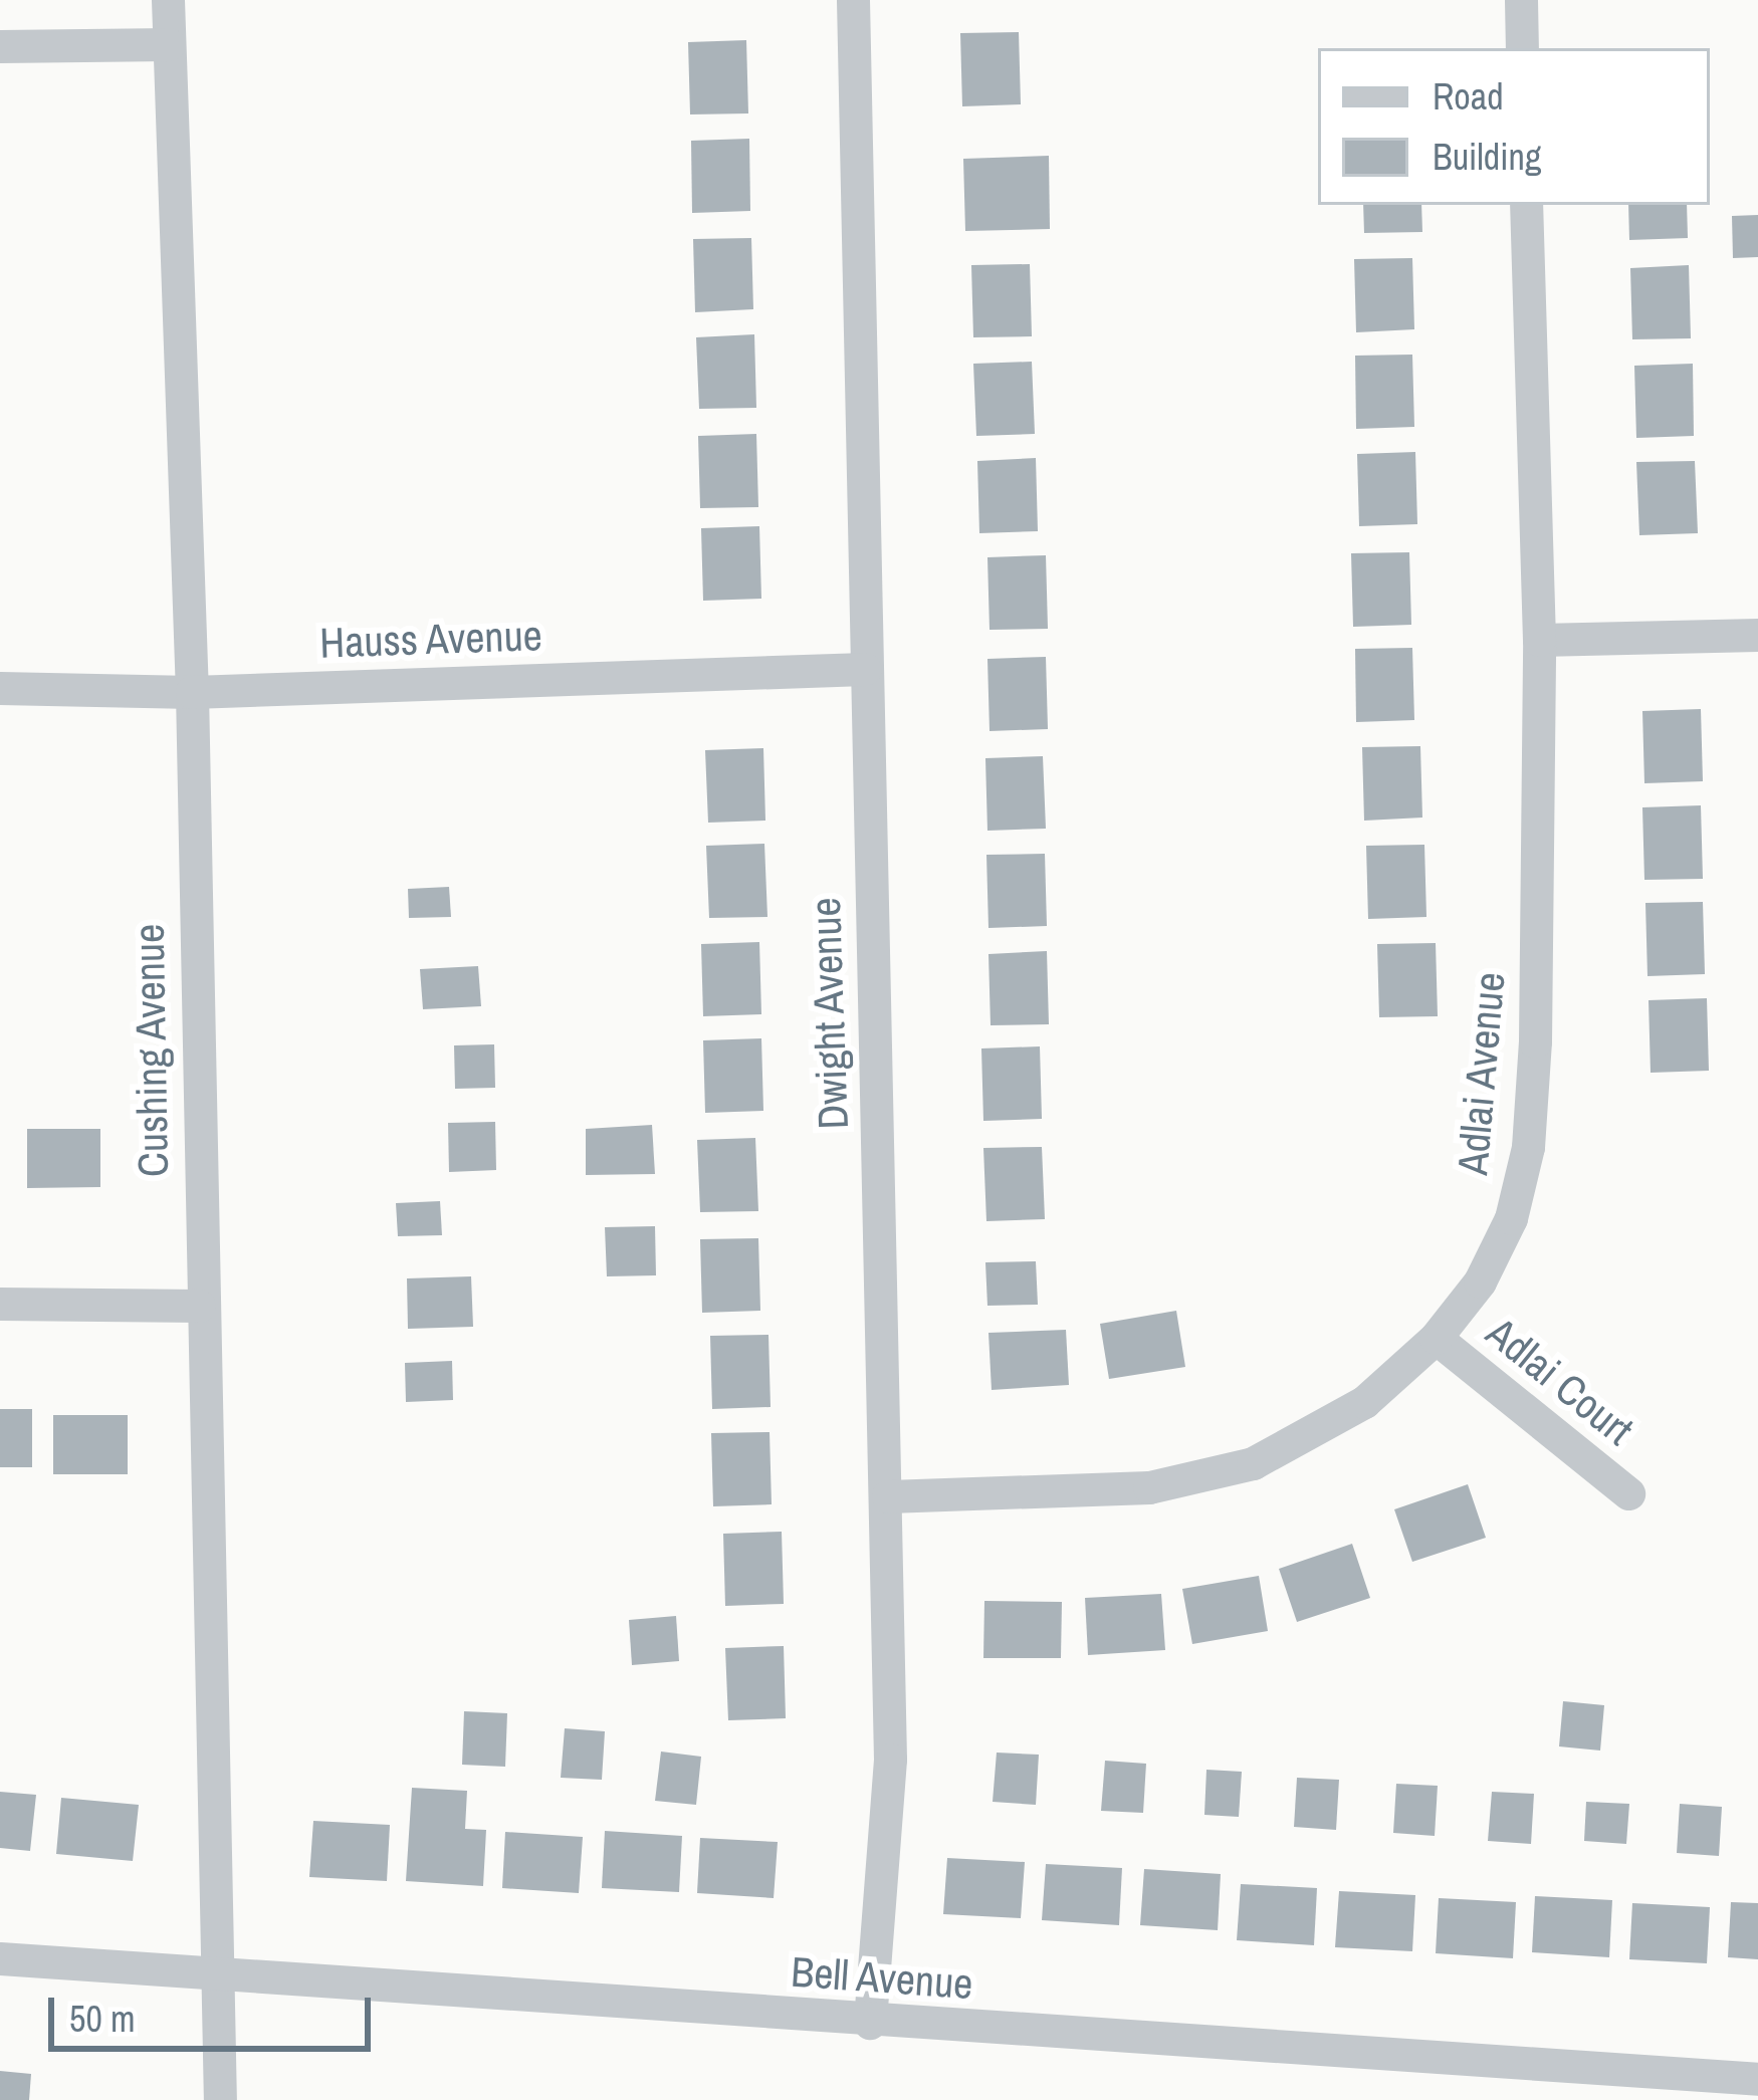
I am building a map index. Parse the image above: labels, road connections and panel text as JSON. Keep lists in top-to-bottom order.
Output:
{
  "streets": {
    "street": [
      "Hauss Avenue",
      "Dwight Avenue",
      "Cushing Avenue",
      "Adlai Avenue",
      "Adlai Court",
      "Bell Avenue"
    ]
  },
  "crossings": [
    ["Hauss Avenue", "Dwight Avenue"],
    ["Hauss Avenue", "Cushing Avenue"],
    ["Dwight Avenue", "Adlai Avenue"],
    ["Dwight Avenue", "Bell Avenue"],
    ["Cushing Avenue", "Bell Avenue"],
    ["Adlai Avenue", "Adlai Court"]
  ],
  "legend": ["Road", "Building"],
  "scale_bar": "50 m"
}
